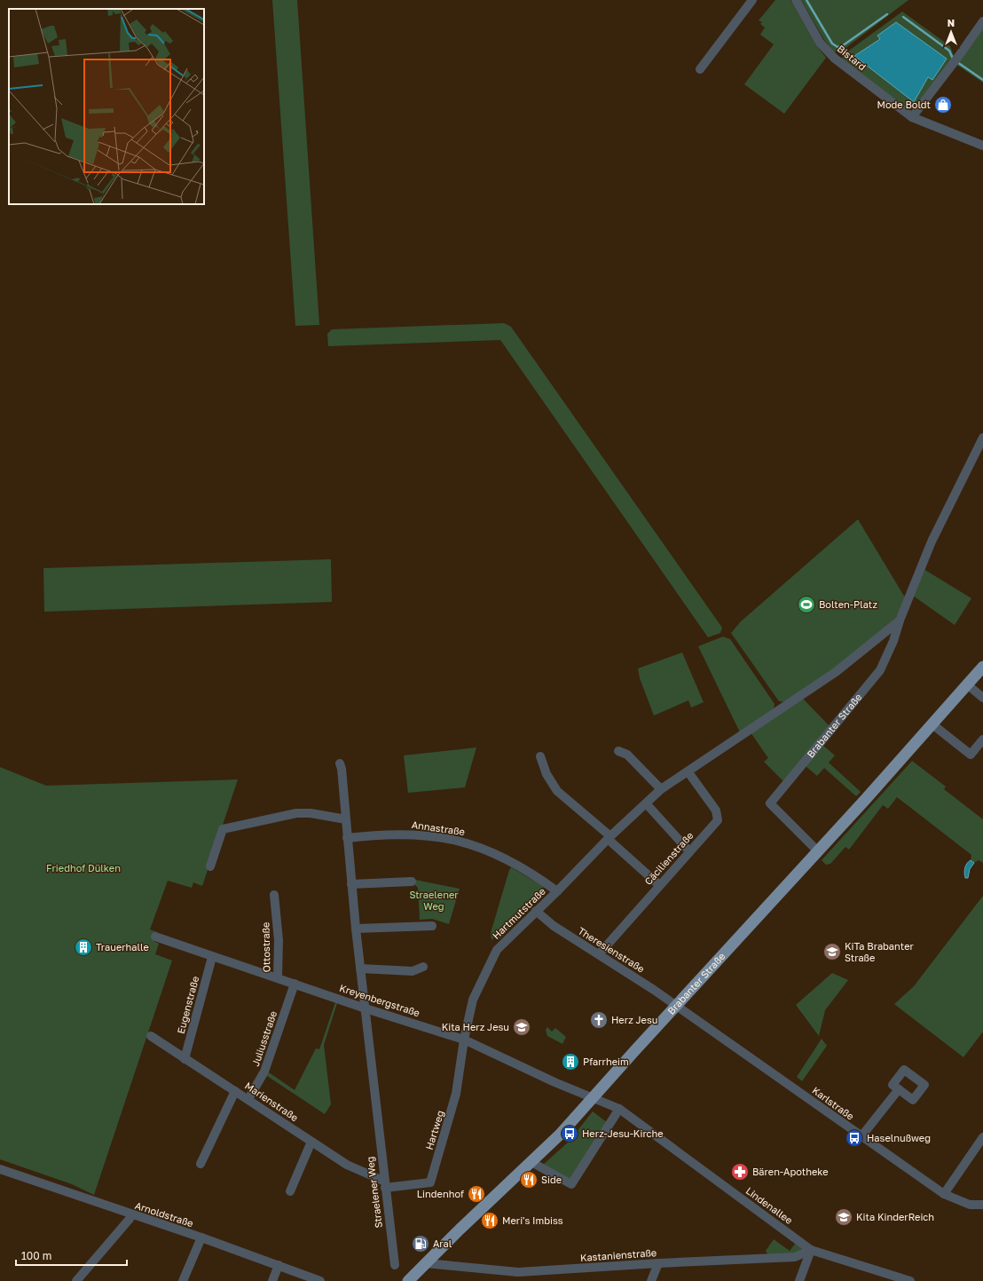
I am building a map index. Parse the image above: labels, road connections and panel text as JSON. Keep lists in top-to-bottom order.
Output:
{
  "streets": {
    "main road": ["Brabanter Straße"],
    "street": [
      "Bistard",
      "Annastraße",
      "Cäcilienstraße",
      "Hartmutstraße",
      "Ottostraße",
      "Theresienstraße",
      "Kreyenbergstraße",
      "Eugenstraße",
      "Juliusstraße",
      "Marienstraße",
      "Karlstraße",
      "Hartweg",
      "Straelener Weg",
      "Lindenallee",
      "Arnoldstraße",
      "Kastanienstraße"
    ]
  },
  "crossings": [
    ["Brabanter Straße", "Hartmutstraße"],
    ["Brabanter Straße", "Theresienstraße"],
    ["Brabanter Straße", "Kreyenbergstraße"],
    ["Brabanter Straße", "Karlstraße"],
    ["Brabanter Straße", "Lindenallee"],
    ["Brabanter Straße", "Kastanienstraße"],
    ["Annastraße", "Hartmutstraße"],
    ["Annastraße", "Straelener Weg"],
    ["Cäcilienstraße", "Hartmutstraße"],
    ["Cäcilienstraße", "Theresienstraße"],
    ["Hartmutstraße", "Theresienstraße"],
    ["Hartmutstraße", "Kreyenbergstraße"],
    ["Hartmutstraße", "Hartweg"],
    ["Ottostraße", "Kreyenbergstraße"],
    ["Theresienstraße", "Karlstraße"],
    ["Kreyenbergstraße", "Eugenstraße"],
    ["Kreyenbergstraße", "Juliusstraße"],
    ["Kreyenbergstraße", "Hartweg"],
    ["Kreyenbergstraße", "Straelener Weg"],
    ["Kreyenbergstraße", "Lindenallee"],
    ["Eugenstraße", "Marienstraße"],
    ["Juliusstraße", "Marienstraße"],
    ["Marienstraße", "Hartweg"],
    ["Marienstraße", "Straelener Weg"],
    ["Hartweg", "Straelener Weg"],
    ["Lindenallee", "Kastanienstraße"]
  ],
  "parks": ["Friedhof Dülken", "Straelener Weg"],
  "places": {
    "shop": ["Mode Boldt"],
    "sports": ["Bolten-Platz"],
    "building": ["Trauerhalle", "Pfarrheim"],
    "school or university": ["KiTa Brabanter Straße", "Kita Herz Jesu", "Kita KinderReich"],
    "church": ["Herz Jesu"],
    "bus stop": ["Herz-Jesu-Kirche", "Haselnußweg"],
    "pharmacy": ["Bären-Apotheke"],
    "restaurant": ["Side", "Lindenhof", "Meri's Imbiss"],
    "fuel station": ["Aral"]
  },
  "scale_bar": "100 m",
  "north": "top"
}
